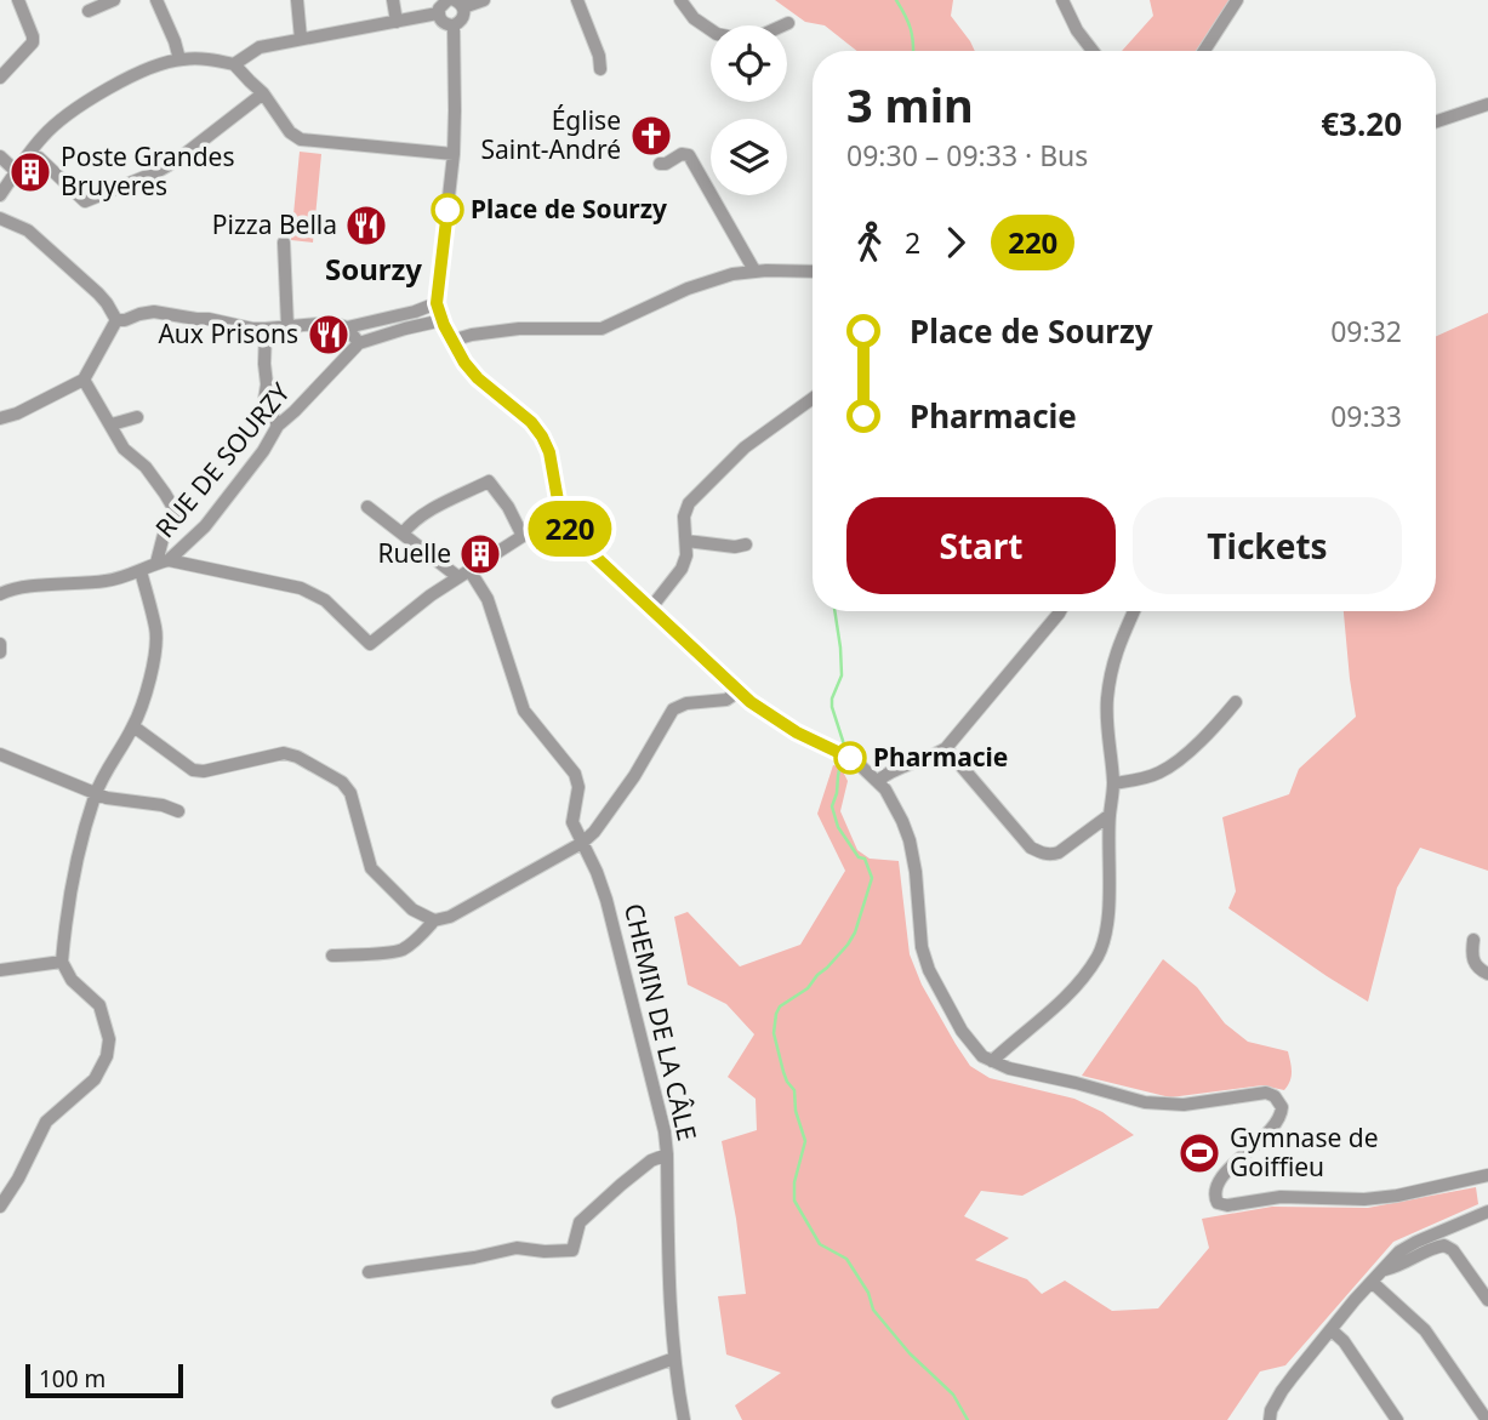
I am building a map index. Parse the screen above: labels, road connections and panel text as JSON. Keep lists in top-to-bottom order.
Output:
{
  "streets": {
    "street": ["RUE DE SOURZY", "CHEMIN DE LA CÂLE"]
  },
  "districts": ["Sourzy"],
  "places": {
    "church": ["Église Saint-André"],
    "building": ["Poste Grandes Bruyeres", "Ruelle"],
    "other": ["Place de Sourzy", "Pharmacie"],
    "restaurant": ["Pizza Bella", "Aux Prisons"],
    "sports": ["Gymnase de Goiffieu"]
  },
  "lines": ["bus line 220"],
  "scale_bar": "100 m",
  "page": {
    "on_map": "220",
    "heading": ["3 min", "09:30 – 09:33 · Bus", "€3.20"],
    "legs": ["2", "220"],
    "list": [
      {
        "name": "Place de Sourzy",
        "value": "09:32"
      },
      {
        "name": "Pharmacie",
        "value": "09:33"
      }
    ],
    "buttons": ["Start", "Tickets"],
    "scale": "100 m"
  }
}
